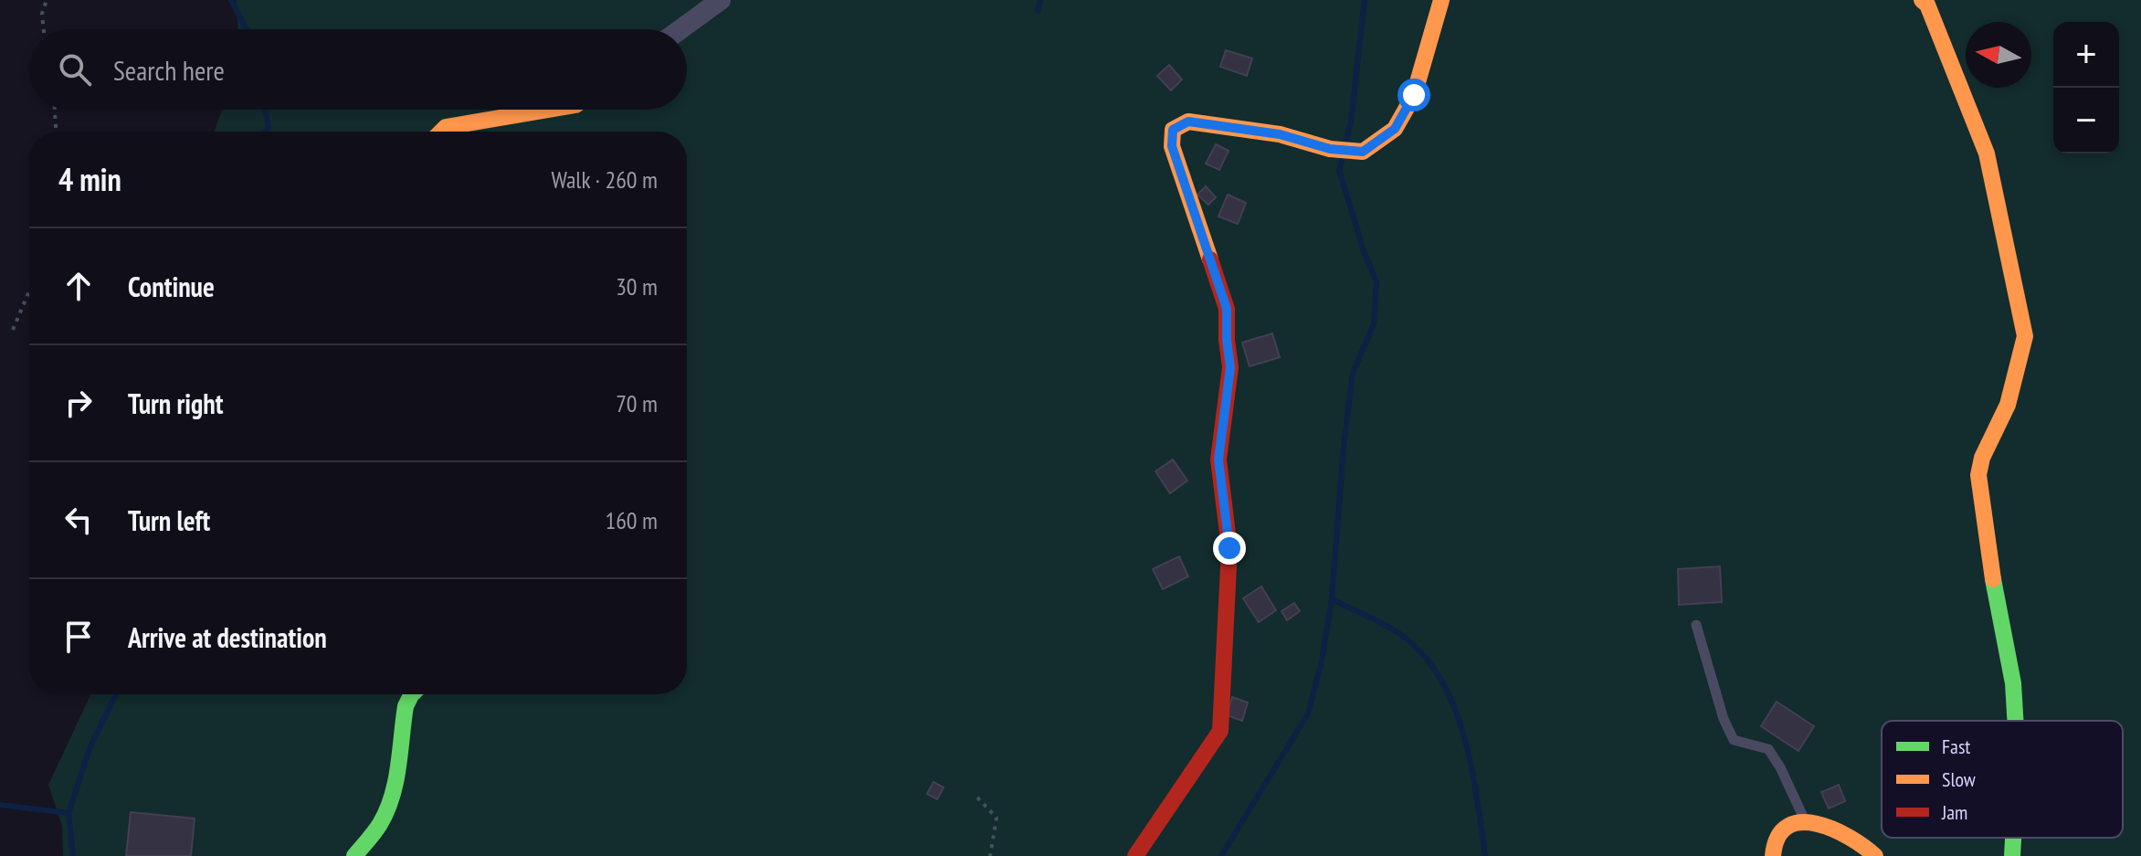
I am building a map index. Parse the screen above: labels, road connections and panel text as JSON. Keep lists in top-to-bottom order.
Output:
{
  "legend": ["Fast", "Slow", "Jam"],
  "north": "left",
  "page": {
    "map_buttons": ["+", "−"],
    "search": "Search here",
    "heading": ["4 min", "Walk · 260 m"],
    "list": [
      ["Continue", "30 m"],
      ["Turn right", "70 m"],
      ["Turn left", "160 m"],
      "Arrive at destination"
    ]
  }
}
